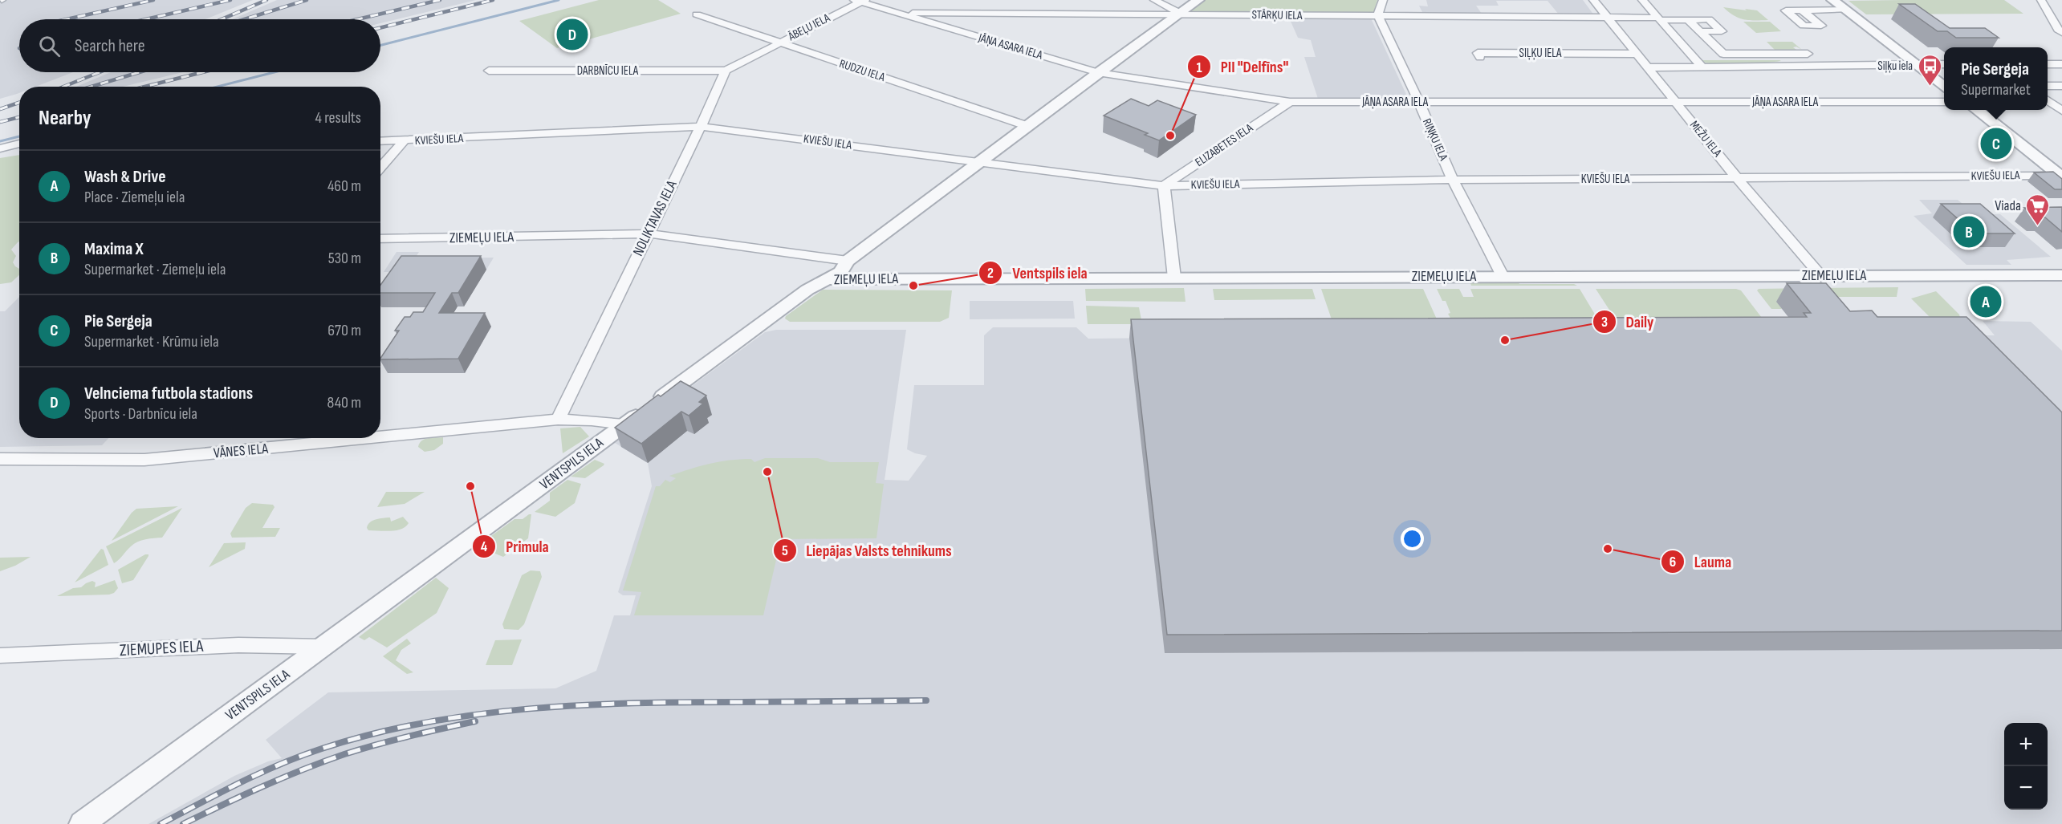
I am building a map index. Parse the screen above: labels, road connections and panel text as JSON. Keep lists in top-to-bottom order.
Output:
{
  "streets": {
    "street": [
      "STĀRĶU IELA",
      "ĀBEĻU IELA",
      "JĀŅA ASARA IELA",
      "SIĻĶU IELA",
      "DARBNĪCU IELA",
      "RUDZU IELA",
      "MEŽU IELA",
      "KVIEŠU IELA",
      "RIŅĶU IELA",
      "ELIZABETES IELA",
      "NOLIKTAVAS IELA",
      "ZIEMEĻU IELA",
      "VĀNES IELA",
      "VENTSPILS IELA",
      "ZIEMUPES IELA"
    ]
  },
  "crossings": [
    ["STĀRĶU IELA", "JĀŅA ASARA IELA"],
    ["STĀRĶU IELA", "MEŽU IELA"],
    ["STĀRĶU IELA", "RIŅĶU IELA"],
    ["STĀRĶU IELA", "VENTSPILS IELA"],
    ["ĀBEĻU IELA", "JĀŅA ASARA IELA"],
    ["ĀBEĻU IELA", "RUDZU IELA"],
    ["JĀŅA ASARA IELA", "MEŽU IELA"],
    ["JĀŅA ASARA IELA", "RIŅĶU IELA"],
    ["JĀŅA ASARA IELA", "ELIZABETES IELA"],
    ["JĀŅA ASARA IELA", "VENTSPILS IELA"],
    ["SIĻĶU IELA", "MEŽU IELA"],
    ["DARBNĪCU IELA", "NOLIKTAVAS IELA"],
    ["RUDZU IELA", "VENTSPILS IELA"],
    ["MEŽU IELA", "KVIEŠU IELA"],
    ["MEŽU IELA", "ZIEMEĻU IELA"],
    ["KVIEŠU IELA", "RIŅĶU IELA"],
    ["KVIEŠU IELA", "ELIZABETES IELA"],
    ["KVIEŠU IELA", "NOLIKTAVAS IELA"],
    ["KVIEŠU IELA", "VENTSPILS IELA"],
    ["RIŅĶU IELA", "ZIEMEĻU IELA"],
    ["NOLIKTAVAS IELA", "ZIEMEĻU IELA"],
    ["NOLIKTAVAS IELA", "VĀNES IELA"],
    ["ZIEMEĻU IELA", "VENTSPILS IELA"],
    ["VĀNES IELA", "VENTSPILS IELA"],
    ["VENTSPILS IELA", "ZIEMUPES IELA"]
  ],
  "places": {
    "bus stop": ["Siļķu iela"],
    "other": [
      "PII \"Delfīns\"",
      "Ventspils iela",
      "Daily",
      "Liepājas Valsts tehnikums",
      "Primula",
      "Lauma"
    ],
    "supermarket": ["Viada"]
  },
  "page": {
    "pins": [
      "D",
      "C",
      "B",
      "A"
    ],
    "search": "Search here",
    "popup": ["Pie Sergeja", "Supermarket"],
    "heading": ["Nearby", "4 results"],
    "list": [
      {
        "mark": "A",
        "name": "Wash & Drive",
        "note": "Place · Ziemeļu iela",
        "value": "460 m"
      },
      {
        "mark": "B",
        "name": "Maxima X",
        "note": "Supermarket · Ziemeļu iela",
        "value": "530 m"
      },
      {
        "mark": "C",
        "name": "Pie Sergeja",
        "note": "Supermarket · Krūmu iela",
        "value": "670 m"
      },
      {
        "mark": "D",
        "name": "Velnciema futbola stadions",
        "note": "Sports · Darbnīcu iela",
        "value": "840 m"
      }
    ],
    "map_buttons": ["+", "−"]
  }
}
